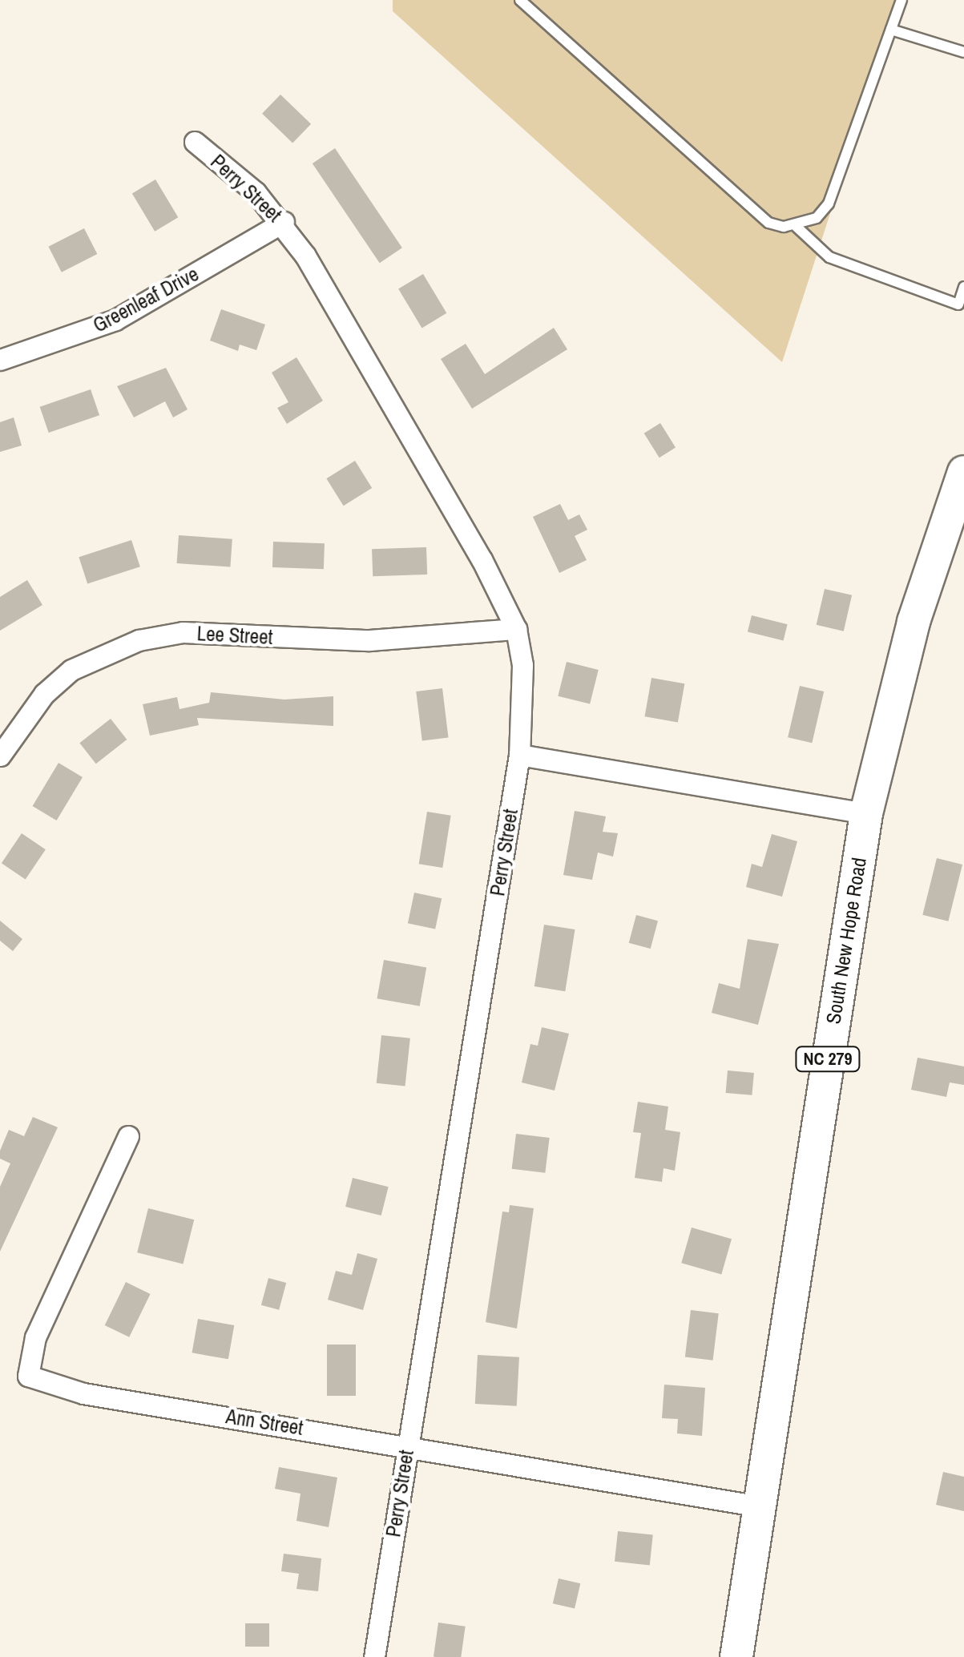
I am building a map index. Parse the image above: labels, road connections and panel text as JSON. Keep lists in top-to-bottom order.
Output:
{
  "streets": {
    "main road": ["South New Hope Road", "NC 279"],
    "street": [
      "Perry Street",
      "Greenleaf Drive",
      "Lee Street",
      "Ann Street"
    ]
  },
  "crossings": [
    ["Perry Street", "Greenleaf Drive"],
    ["Perry Street", "Lee Street"],
    ["Perry Street", "Ann Street"],
    ["South New Hope Road", "Ann Street"]
  ]
}
